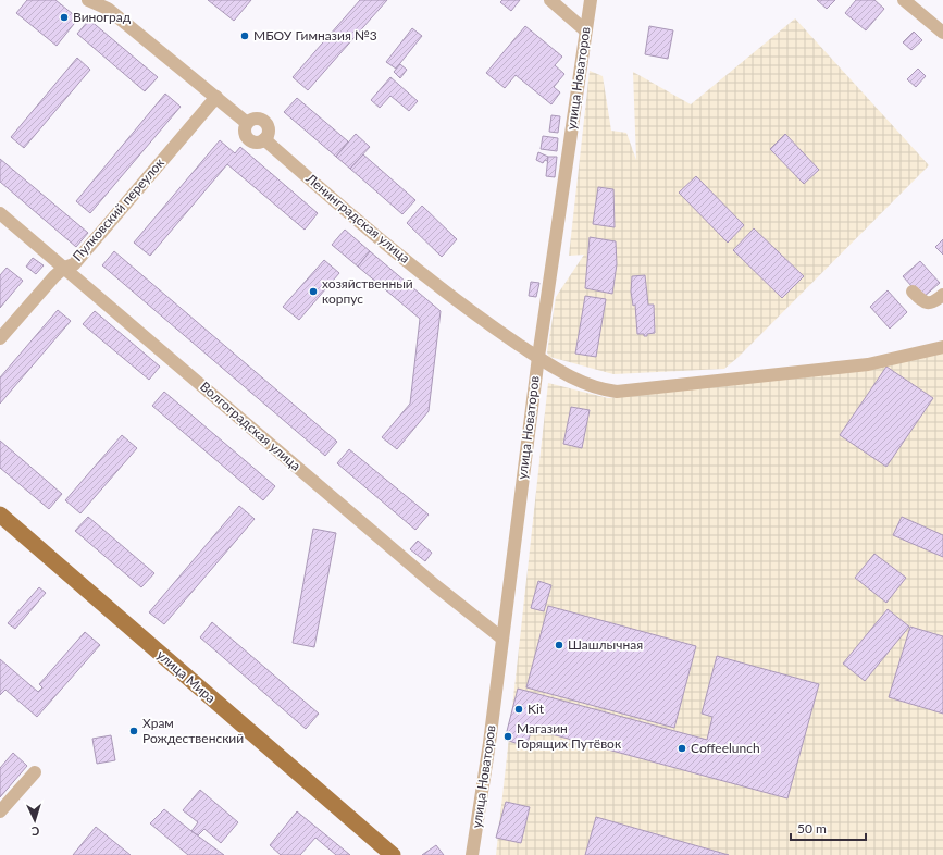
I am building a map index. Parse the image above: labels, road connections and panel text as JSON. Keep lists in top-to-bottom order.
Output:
{
  "streets": {
    "main road": ["улица Мира"],
    "street": [
      "улица Новаторов",
      "Пулковский переулок",
      "Ленинградская улица",
      "Волгоградская улица"
    ]
  },
  "crossings": [
    ["улица Новаторов", "Ленинградская улица"],
    ["улица Новаторов", "Волгоградская улица"],
    ["Пулковский переулок", "Ленинградская улица"],
    ["Пулковский переулок", "Волгоградская улица"]
  ],
  "places": [
    "Виноград",
    "МБОУ Гимназия №3",
    "хозяйственный корпус",
    "Шашлычная",
    "Kit",
    "Храм Рождественский",
    "Магазин Горящих Путёвок",
    "Coffeelunch"
  ],
  "scale_bar": "50 m",
  "north": "bottom"
}
